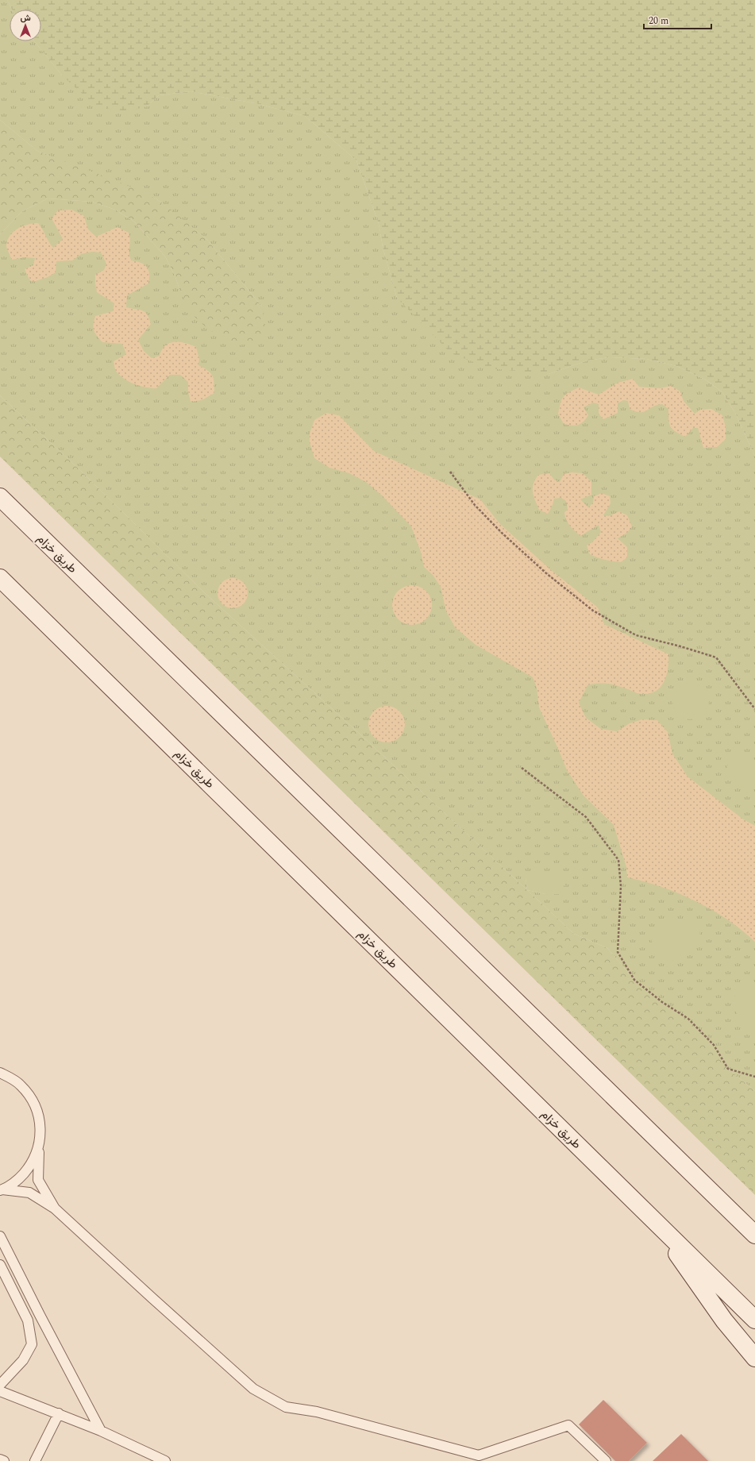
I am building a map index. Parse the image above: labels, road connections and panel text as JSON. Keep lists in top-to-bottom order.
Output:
{
  "streets": {
    "main road": ["طريق خزام"]
  },
  "scale_bar": "20 m",
  "north": "top"
}
